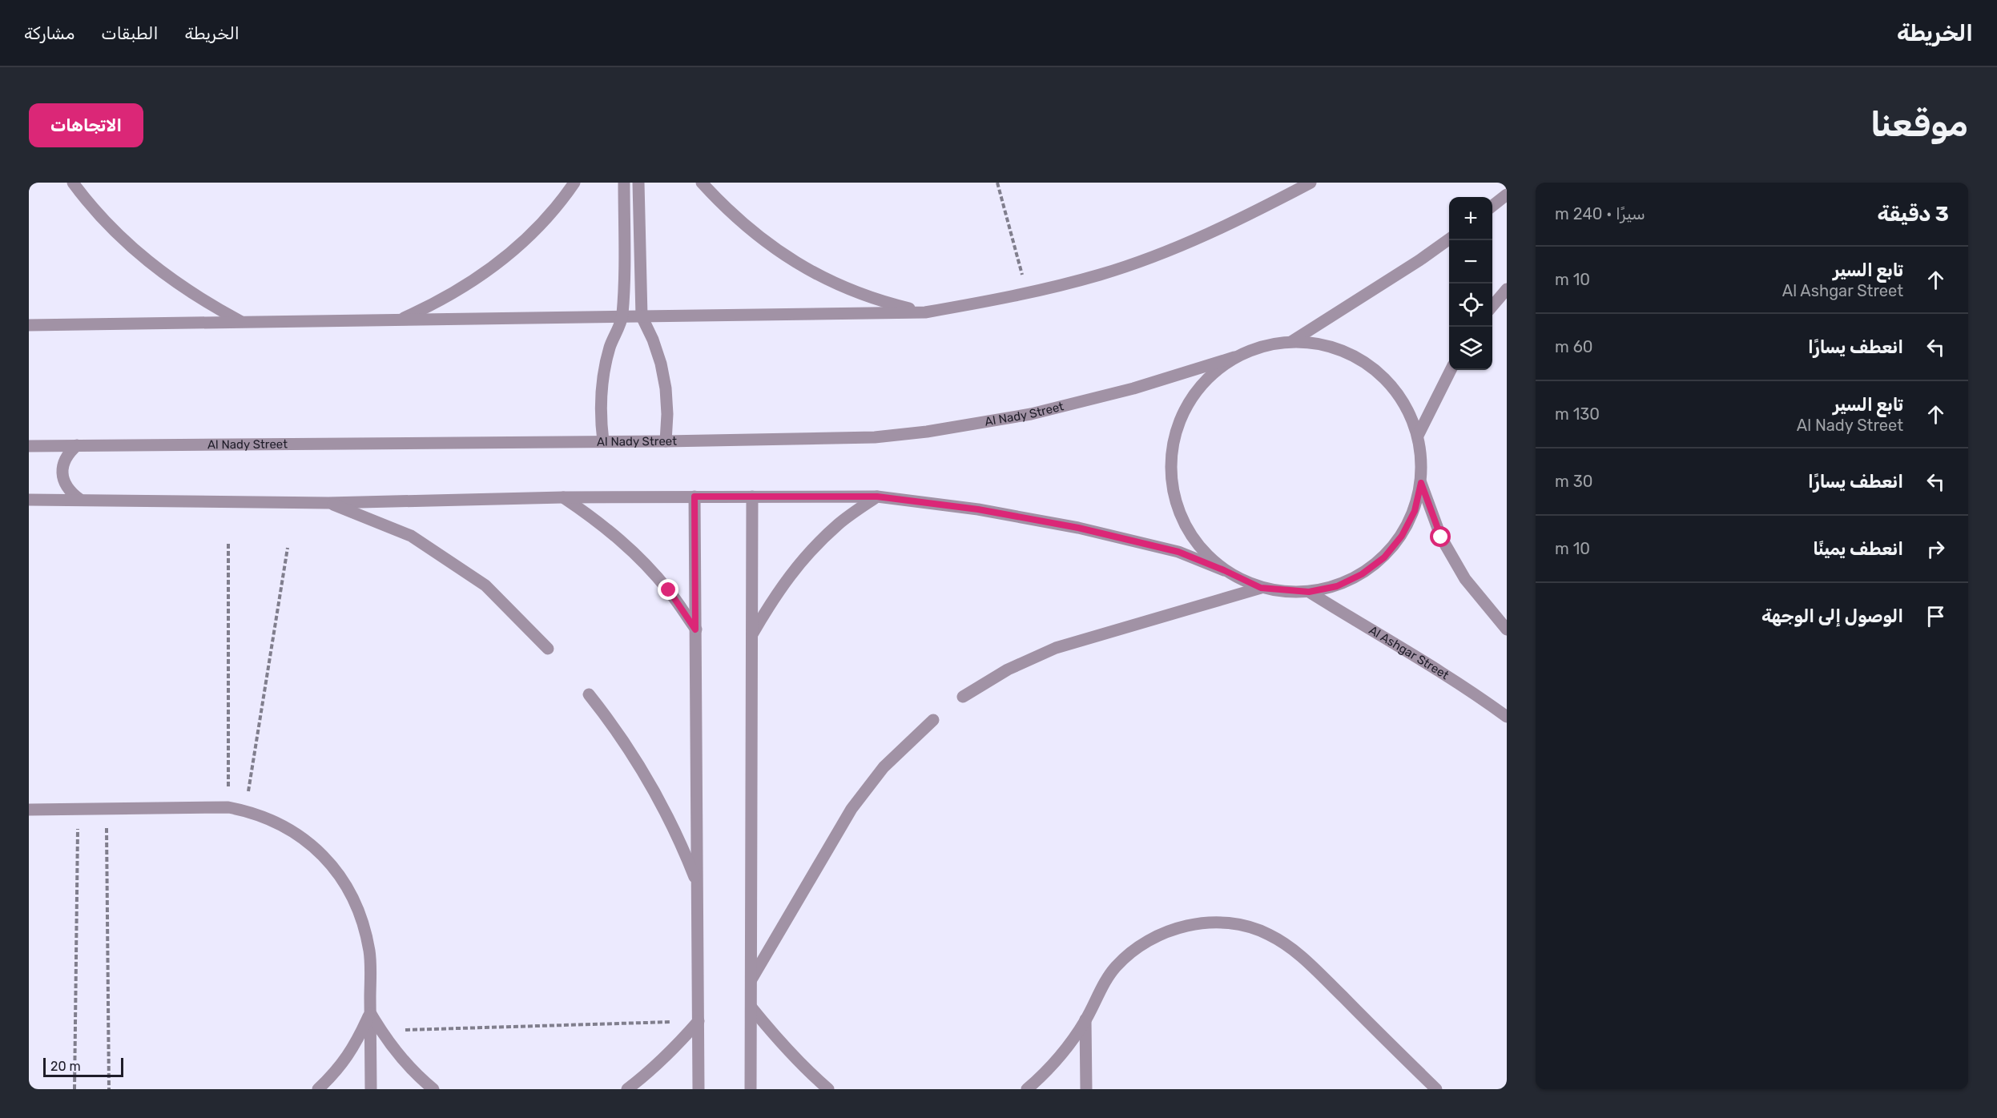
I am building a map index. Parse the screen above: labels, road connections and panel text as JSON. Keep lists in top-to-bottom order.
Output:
{
  "streets": {
    "street": ["Al Nady Street", "Al Ashgar Street"]
  },
  "scale_bar": "20 m",
  "page": {
    "header": "الخريطة",
    "nav": ["الخريطة", "الطبقات", "مشاركة"],
    "buttons": "الاتجاهات",
    "title": "موقعنا",
    "heading": ["3 دقيقة", "سيرًا · 240 m"],
    "map_buttons": ["+", "−"],
    "list": [
      ["تابع السير", "Al Ashgar Street", "10 m"],
      ["انعطف يسارًا", "60 m"],
      ["تابع السير", "Al Nady Street", "130 m"],
      ["انعطف يسارًا", "30 m"],
      ["انعطف يمينًا", "10 m"],
      "الوصول إلى الوجهة"
    ],
    "scale": "20 m"
  }
}
